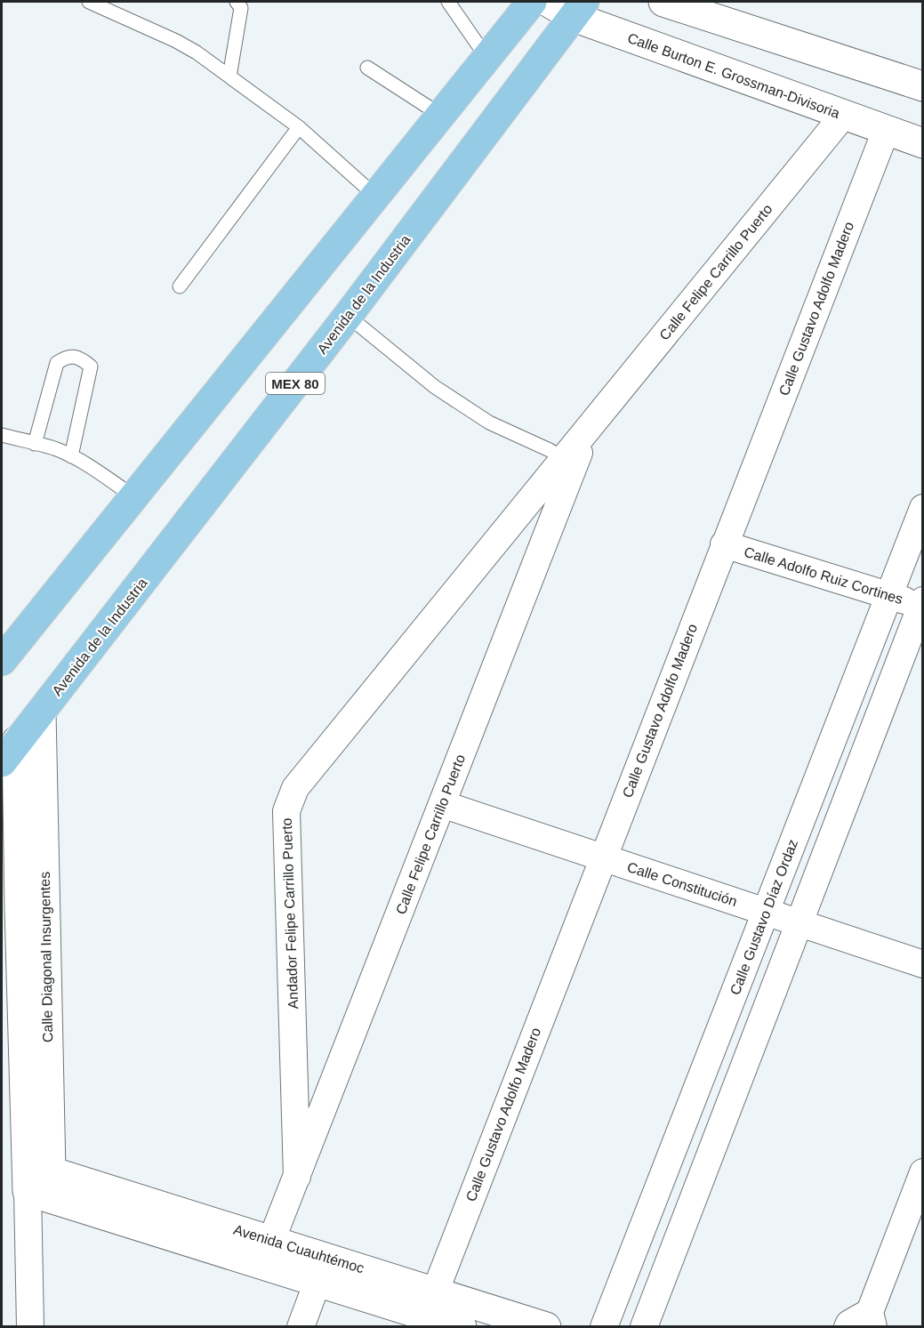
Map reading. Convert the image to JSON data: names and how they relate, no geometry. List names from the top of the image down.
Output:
{
  "streets": {
    "main road": ["Avenida de la Industria", "MEX 80"],
    "street": [
      "Calle Burton E. Grossman-Divisoria",
      "Calle Felipe Carrillo Puerto",
      "Calle Gustavo Adolfo Madero",
      "Calle Adolfo Ruiz Cortines",
      "Calle Constitución",
      "Andador Felipe Carrillo Puerto",
      "Calle Gustavo Díaz Ordaz",
      "Calle Diagonal Insurgentes",
      "Avenida Cuauhtémoc"
    ]
  },
  "crossings": [
    ["Calle Burton E. Grossman-Divisoria", "Calle Felipe Carrillo Puerto"],
    ["Calle Burton E. Grossman-Divisoria", "Avenida de la Industria"],
    ["Calle Burton E. Grossman-Divisoria", "Calle Gustavo Adolfo Madero"],
    ["Calle Felipe Carrillo Puerto", "Calle Constitución"],
    ["Calle Felipe Carrillo Puerto", "Andador Felipe Carrillo Puerto"],
    ["Calle Felipe Carrillo Puerto", "Avenida Cuauhtémoc"],
    ["Avenida de la Industria", "Calle Diagonal Insurgentes"],
    ["Calle Gustavo Adolfo Madero", "Calle Adolfo Ruiz Cortines"],
    ["Calle Gustavo Adolfo Madero", "Calle Constitución"],
    ["Calle Gustavo Adolfo Madero", "Avenida Cuauhtémoc"],
    ["Calle Adolfo Ruiz Cortines", "Calle Gustavo Díaz Ordaz"],
    ["Calle Constitución", "Calle Gustavo Díaz Ordaz"],
    ["Calle Diagonal Insurgentes", "Avenida Cuauhtémoc"]
  ]
}
